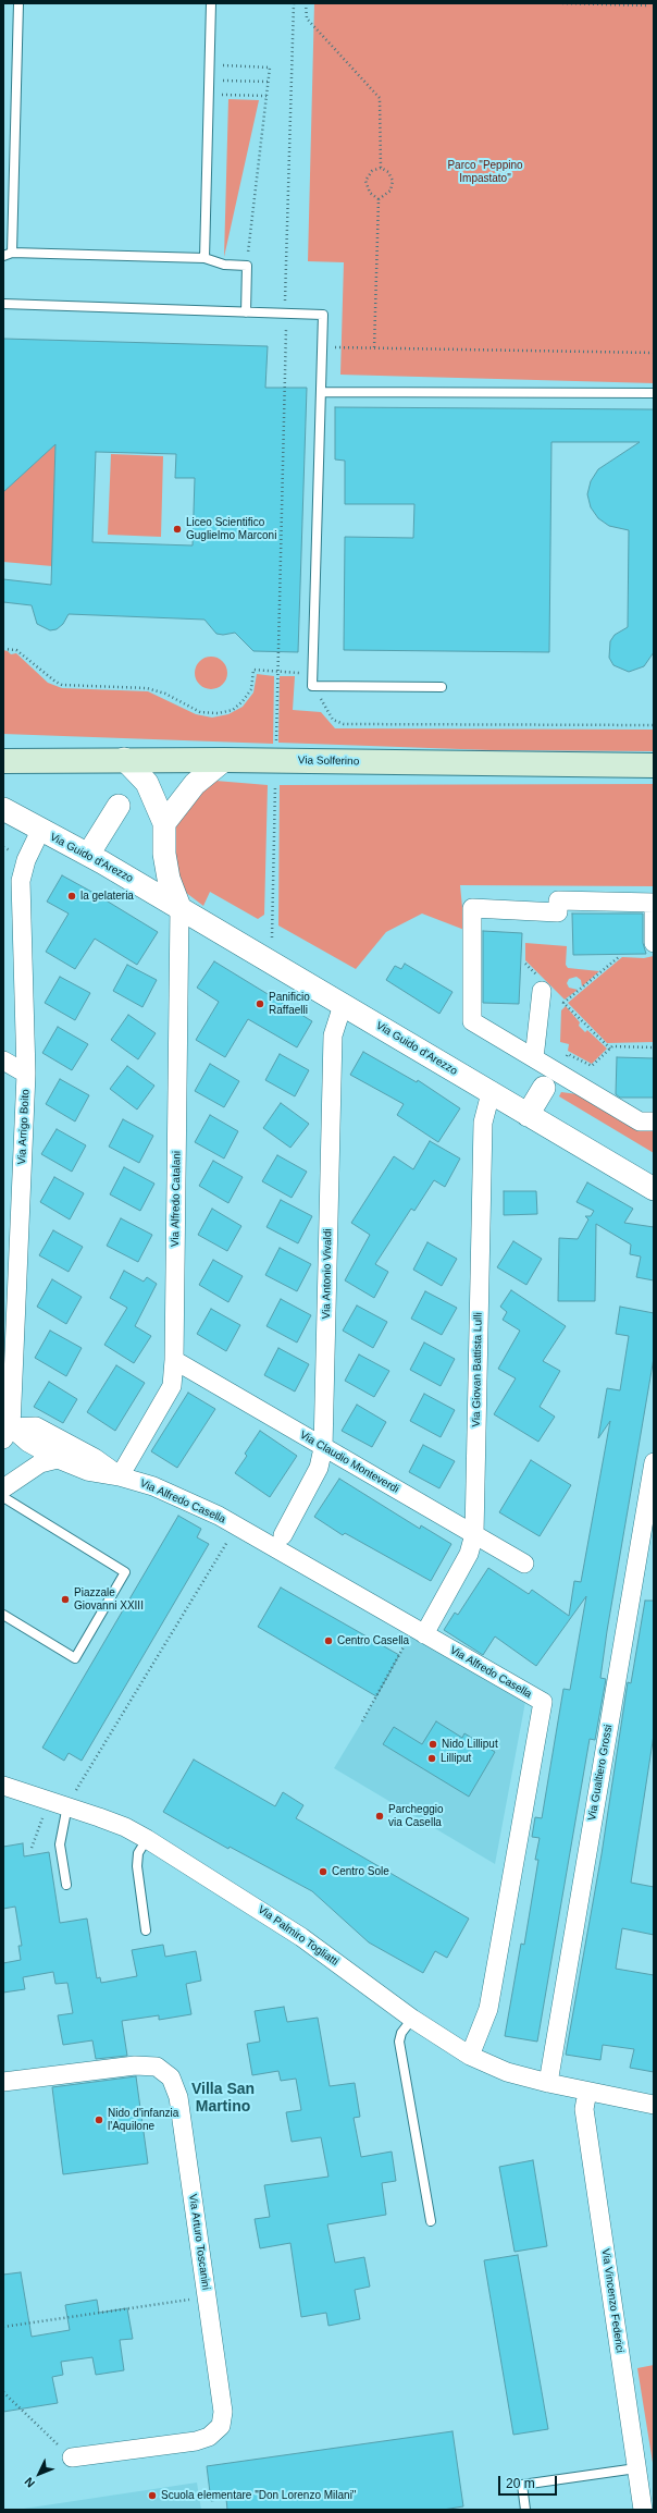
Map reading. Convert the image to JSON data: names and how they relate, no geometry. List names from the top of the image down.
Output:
{
  "streets": {
    "main road": ["Via Solferino"],
    "street": [
      "Via Guido d'Arezzo",
      "Via Arrigo Boito",
      "Via Alfredo Catalani",
      "Via Antonio Vivaldi",
      "Via Giovan Battista Lulli",
      "Via Claudio Monteverdi",
      "Via Alfredo Casella",
      "Via Gualtiero Grossi",
      "Via Palmiro Togliatti",
      "Via Arturo Toscanini",
      "Via Vincenzo Federici"
    ]
  },
  "crossings": [
    ["Via Guido d'Arezzo", "Via Arrigo Boito"],
    ["Via Guido d'Arezzo", "Via Alfredo Catalani"],
    ["Via Guido d'Arezzo", "Via Antonio Vivaldi"],
    ["Via Guido d'Arezzo", "Via Giovan Battista Lulli"],
    ["Via Arrigo Boito", "Via Alfredo Casella"],
    ["Via Alfredo Catalani", "Via Claudio Monteverdi"],
    ["Via Alfredo Catalani", "Via Alfredo Casella"],
    ["Via Antonio Vivaldi", "Via Claudio Monteverdi"],
    ["Via Giovan Battista Lulli", "Via Claudio Monteverdi"],
    ["Via Giovan Battista Lulli", "Via Alfredo Casella"],
    ["Via Alfredo Casella", "Via Palmiro Togliatti"],
    ["Via Gualtiero Grossi", "Via Palmiro Togliatti"],
    ["Via Palmiro Togliatti", "Via Vincenzo Federici"]
  ],
  "districts": ["Villa San Martino"],
  "parks": ["Parco \"Peppino Impastato\""],
  "places": [
    "Liceo Scientifico Guglielmo Marconi",
    "la gelateria",
    "Panificio Raffaelli",
    "Piazzale Giovanni XXIII",
    "Centro Casella",
    "Nido Lilliput",
    "Lilliput",
    "Parcheggio via Casella",
    "Centro Sole",
    "Nido d'infanzia l'Aquilone",
    "Scuola elementare \"Don Lorenzo Milani\""
  ],
  "scale_bar": "20 m",
  "north": "bottom left"
}
